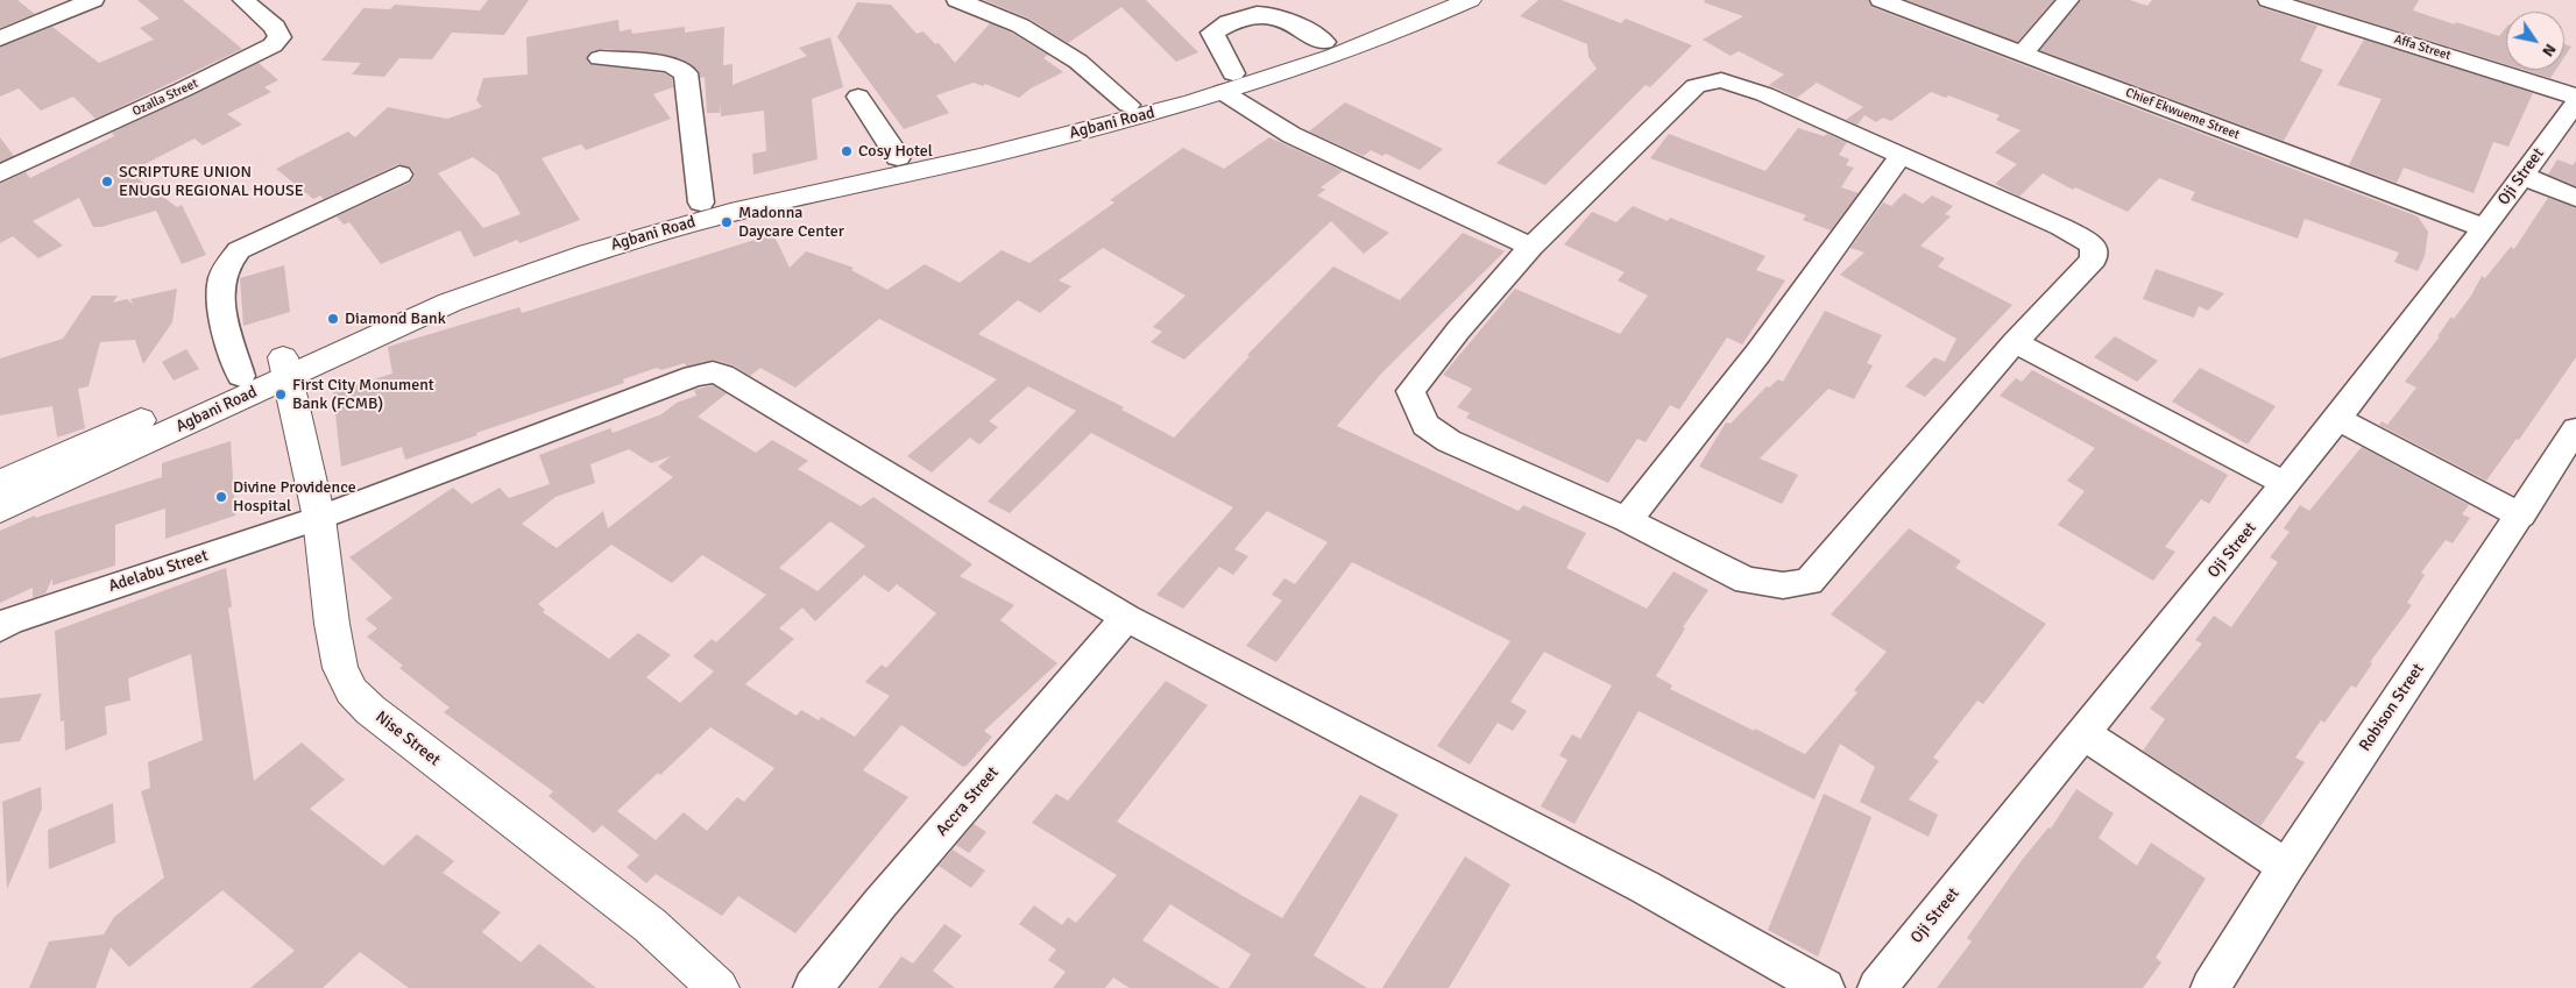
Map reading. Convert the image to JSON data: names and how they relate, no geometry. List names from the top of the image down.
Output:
{
  "streets": {
    "main road": ["Agbani Road", "Nise Street"],
    "street": [
      "Affa Street",
      "Ozalla Street",
      "Chief Ekwueme Street",
      "Oji Street",
      "Adelabu Street",
      "Robison Street",
      "Accra Street"
    ]
  },
  "crossings": [
    ["Chief Ekwueme Street", "Oji Street"],
    ["Agbani Road", "Nise Street"],
    ["Adelabu Street", "Nise Street"],
    ["Adelabu Street", "Accra Street"]
  ],
  "places": [
    "Cosy Hotel",
    "SCRIPTURE UNION ENUGU REGIONAL HOUSE",
    "Madonna Daycare Center",
    "Diamond Bank",
    "First City Monument Bank (FCMB)",
    "Divine Providence Hospital"
  ],
  "north": "bottom right"
}
